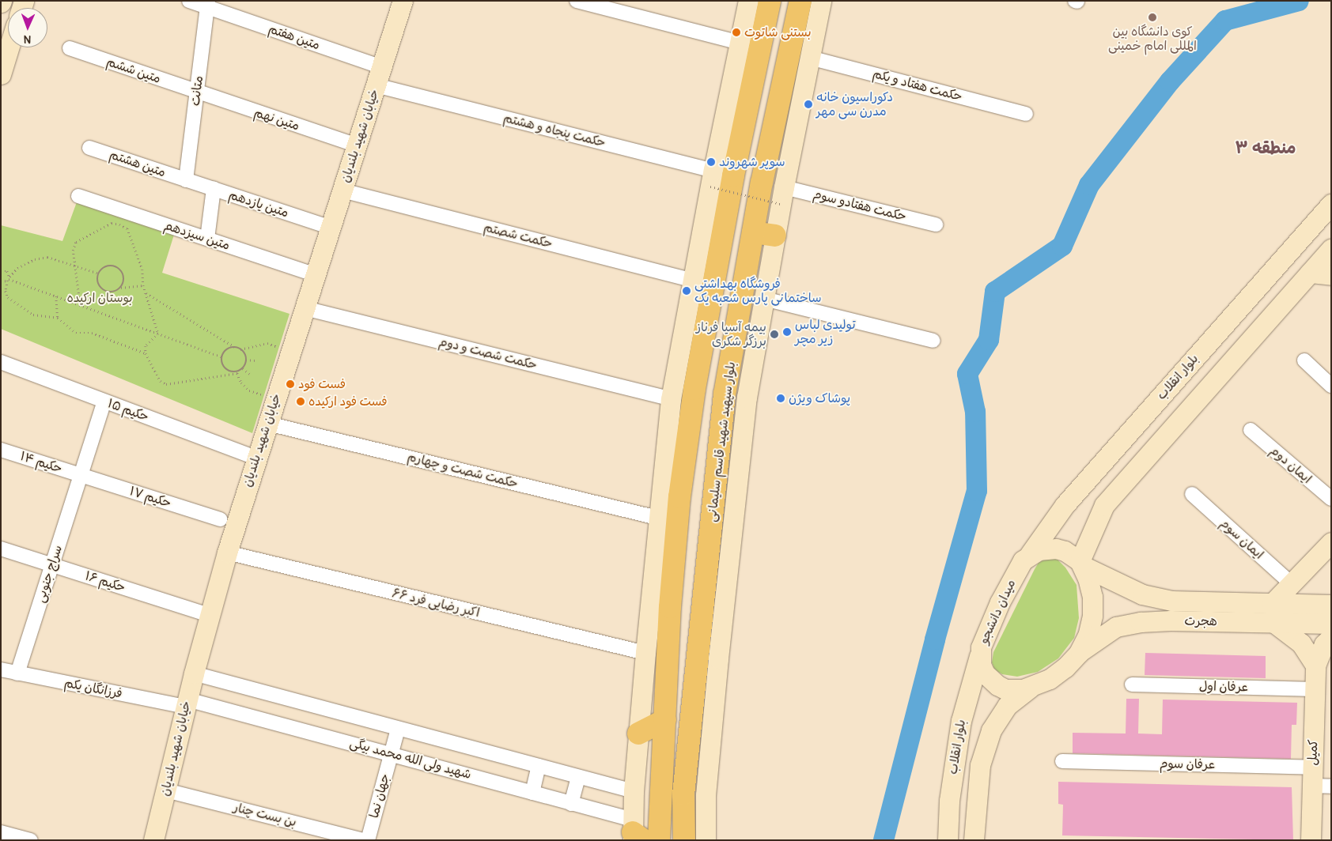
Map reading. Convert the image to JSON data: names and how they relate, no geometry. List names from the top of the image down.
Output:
{
  "streets": {
    "main road": ["بلوار سپهبد شهید قاسم سلیمانی"],
    "street": [
      "متین هفتم",
      "متین ششم",
      "حکمت هفتاد و یکم",
      "متانت",
      "متین نهم",
      "حکمت پنجاه و هشتم",
      "خیابان شهید بلندیان",
      "متین هشتم",
      "متین یازدهم",
      "حکمت هفتادو سوم",
      "متین سیزدهم",
      "حکمت شصتم",
      "حکمت شصت و دوم",
      "بلوار انقلاب",
      "حکیم ۱۵",
      "حکیم ۱۴",
      "ایمان دوم",
      "حکمت شصت و چهارم",
      "حکیم ۱۷",
      "ایمان سوم",
      "سراج جنوبی",
      "حکیم ۱۶",
      "۶۶ اکبر رضایی فرد",
      "میدان دانشجو",
      "هجرت",
      "عرفان اول",
      "فرزانگان یکم",
      "کمیل",
      "شهید ولی الله محمد بیگی",
      "عرفان سوم",
      "جهان نما",
      "بن بست چنار"
    ]
  },
  "crossings": [
    ["متین هفتم", "متانت"],
    ["متین هفتم", "خیابان شهید بلندیان"],
    ["متین ششم", "متانت"],
    ["متین ششم", "متین نهم"],
    ["متانت", "متین نهم"],
    ["متانت", "متین هشتم"],
    ["متانت", "متین یازدهم"],
    ["متین نهم", "خیابان شهید بلندیان"],
    ["حکمت پنجاه و هشتم", "خیابان شهید بلندیان"],
    ["خیابان شهید بلندیان", "متین یازدهم"],
    ["خیابان شهید بلندیان", "متین سیزدهم"],
    ["خیابان شهید بلندیان", "حکمت شصتم"],
    ["خیابان شهید بلندیان", "حکمت شصت و دوم"],
    ["خیابان شهید بلندیان", "حکیم ۱۵"],
    ["خیابان شهید بلندیان", "حکمت شصت و چهارم"],
    ["خیابان شهید بلندیان", "حکیم ۱۶"],
    ["خیابان شهید بلندیان", "۶۶ اکبر رضایی فرد"],
    ["خیابان شهید بلندیان", "فرزانگان یکم"],
    ["خیابان شهید بلندیان", "شهید ولی الله محمد بیگی"],
    ["خیابان شهید بلندیان", "بن بست چنار"],
    ["متین هشتم", "متین یازدهم"],
    ["بلوار انقلاب", "میدان دانشجو"],
    ["بلوار انقلاب", "هجرت"],
    ["حکیم ۱۵", "سراج جنوبی"],
    ["حکیم ۱۴", "حکیم ۱۷"],
    ["حکیم ۱۴", "سراج جنوبی"],
    ["حکیم ۱۷", "سراج جنوبی"],
    ["سراج جنوبی", "حکیم ۱۶"],
    ["سراج جنوبی", "فرزانگان یکم"],
    ["میدان دانشجو", "هجرت"],
    ["عرفان اول", "کمیل"],
    ["فرزانگان یکم", "شهید ولی الله محمد بیگی"],
    ["کمیل", "عرفان سوم"],
    ["شهید ولی الله محمد بیگی", "جهان نما"]
  ],
  "districts": ["منطقه ۳"],
  "parks": ["بوستان ارکیده"],
  "places": [
    "کوی دانشگاه بین المللی امام خمینی",
    "بستنی شاتوت",
    "دکوراسیون خانه مدرن سی مهر",
    "سوپر شهروند",
    "فروشگاه بهداشتی ساختمانی پارس شعبه یک",
    "تولیدی لباس زیر مچر",
    "بیمه آسیا فرناز برزگر شکری",
    "فست فود",
    "پوشاک ویژن",
    "فست فود ارکیده"
  ],
  "north": "bottom"
}
